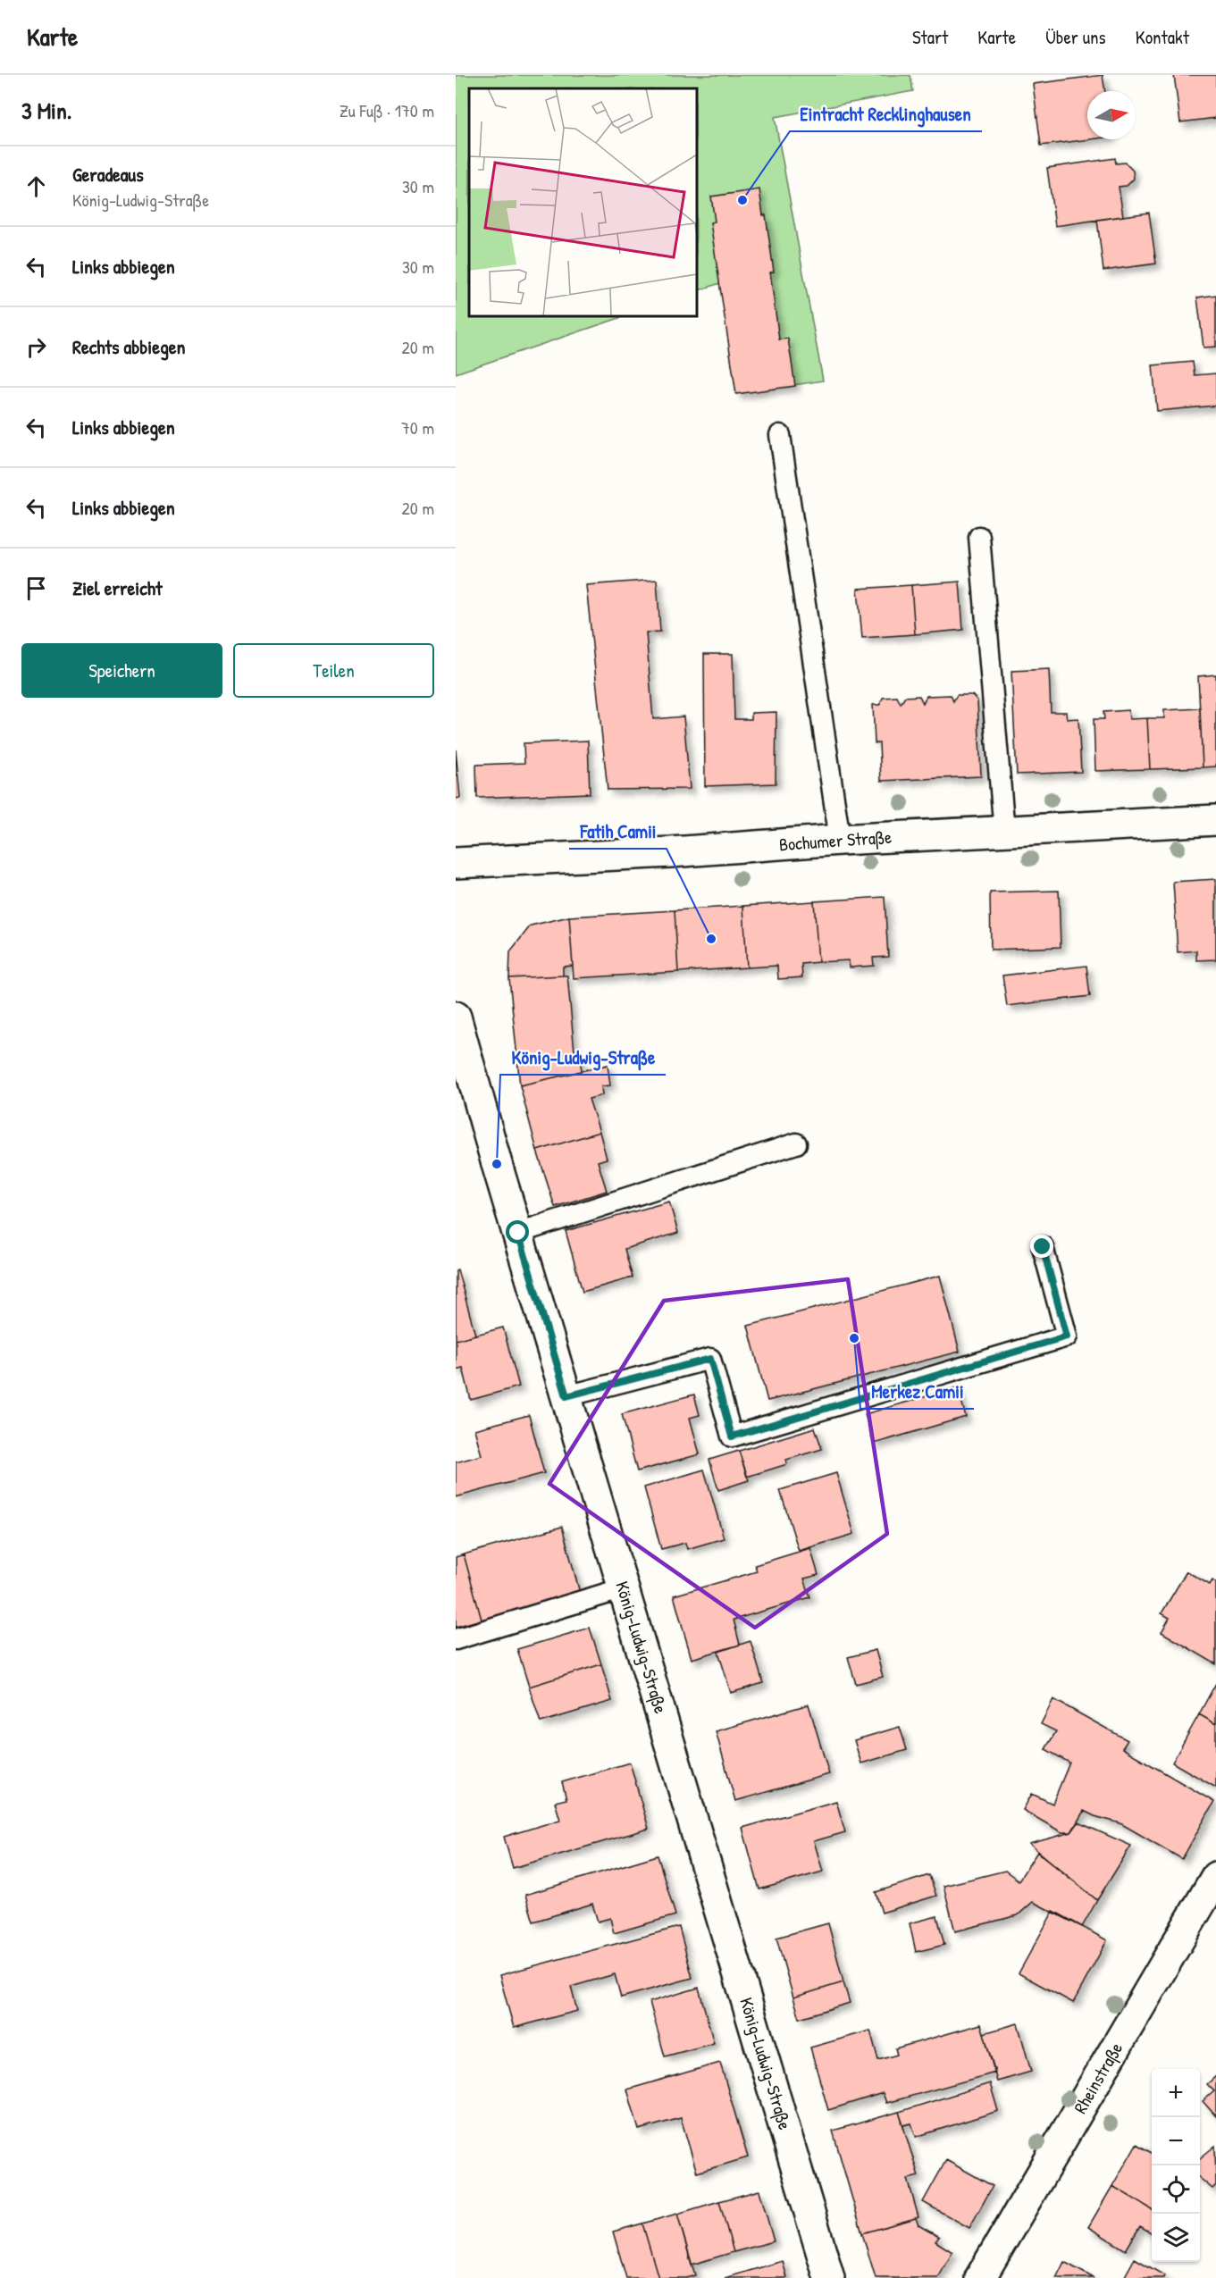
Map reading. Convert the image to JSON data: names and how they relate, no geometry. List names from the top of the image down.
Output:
{
  "streets": {
    "street": ["Bochumer Straße", "König-Ludwig-Straße", "Rheinstraße"]
  },
  "places": [
    "Eintracht Recklinghausen",
    "Fatih Camii",
    "König-Ludwig-Straße",
    "Merkez Camii"
  ],
  "north": "right",
  "page": {
    "header": "Karte",
    "nav": [
      "Start",
      "Karte",
      "Über uns",
      "Kontakt"
    ],
    "heading": ["3 Min.", "Zu Fuß · 170 m"],
    "list": [
      ["Geradeaus", "König-Ludwig-Straße", "30 m"],
      ["Links abbiegen", "30 m"],
      ["Rechts abbiegen", "20 m"],
      ["Links abbiegen", "70 m"],
      ["Links abbiegen", "20 m"],
      "Ziel erreicht"
    ],
    "buttons": ["Speichern", "Teilen"],
    "map_buttons": ["+", "−"]
  }
}
